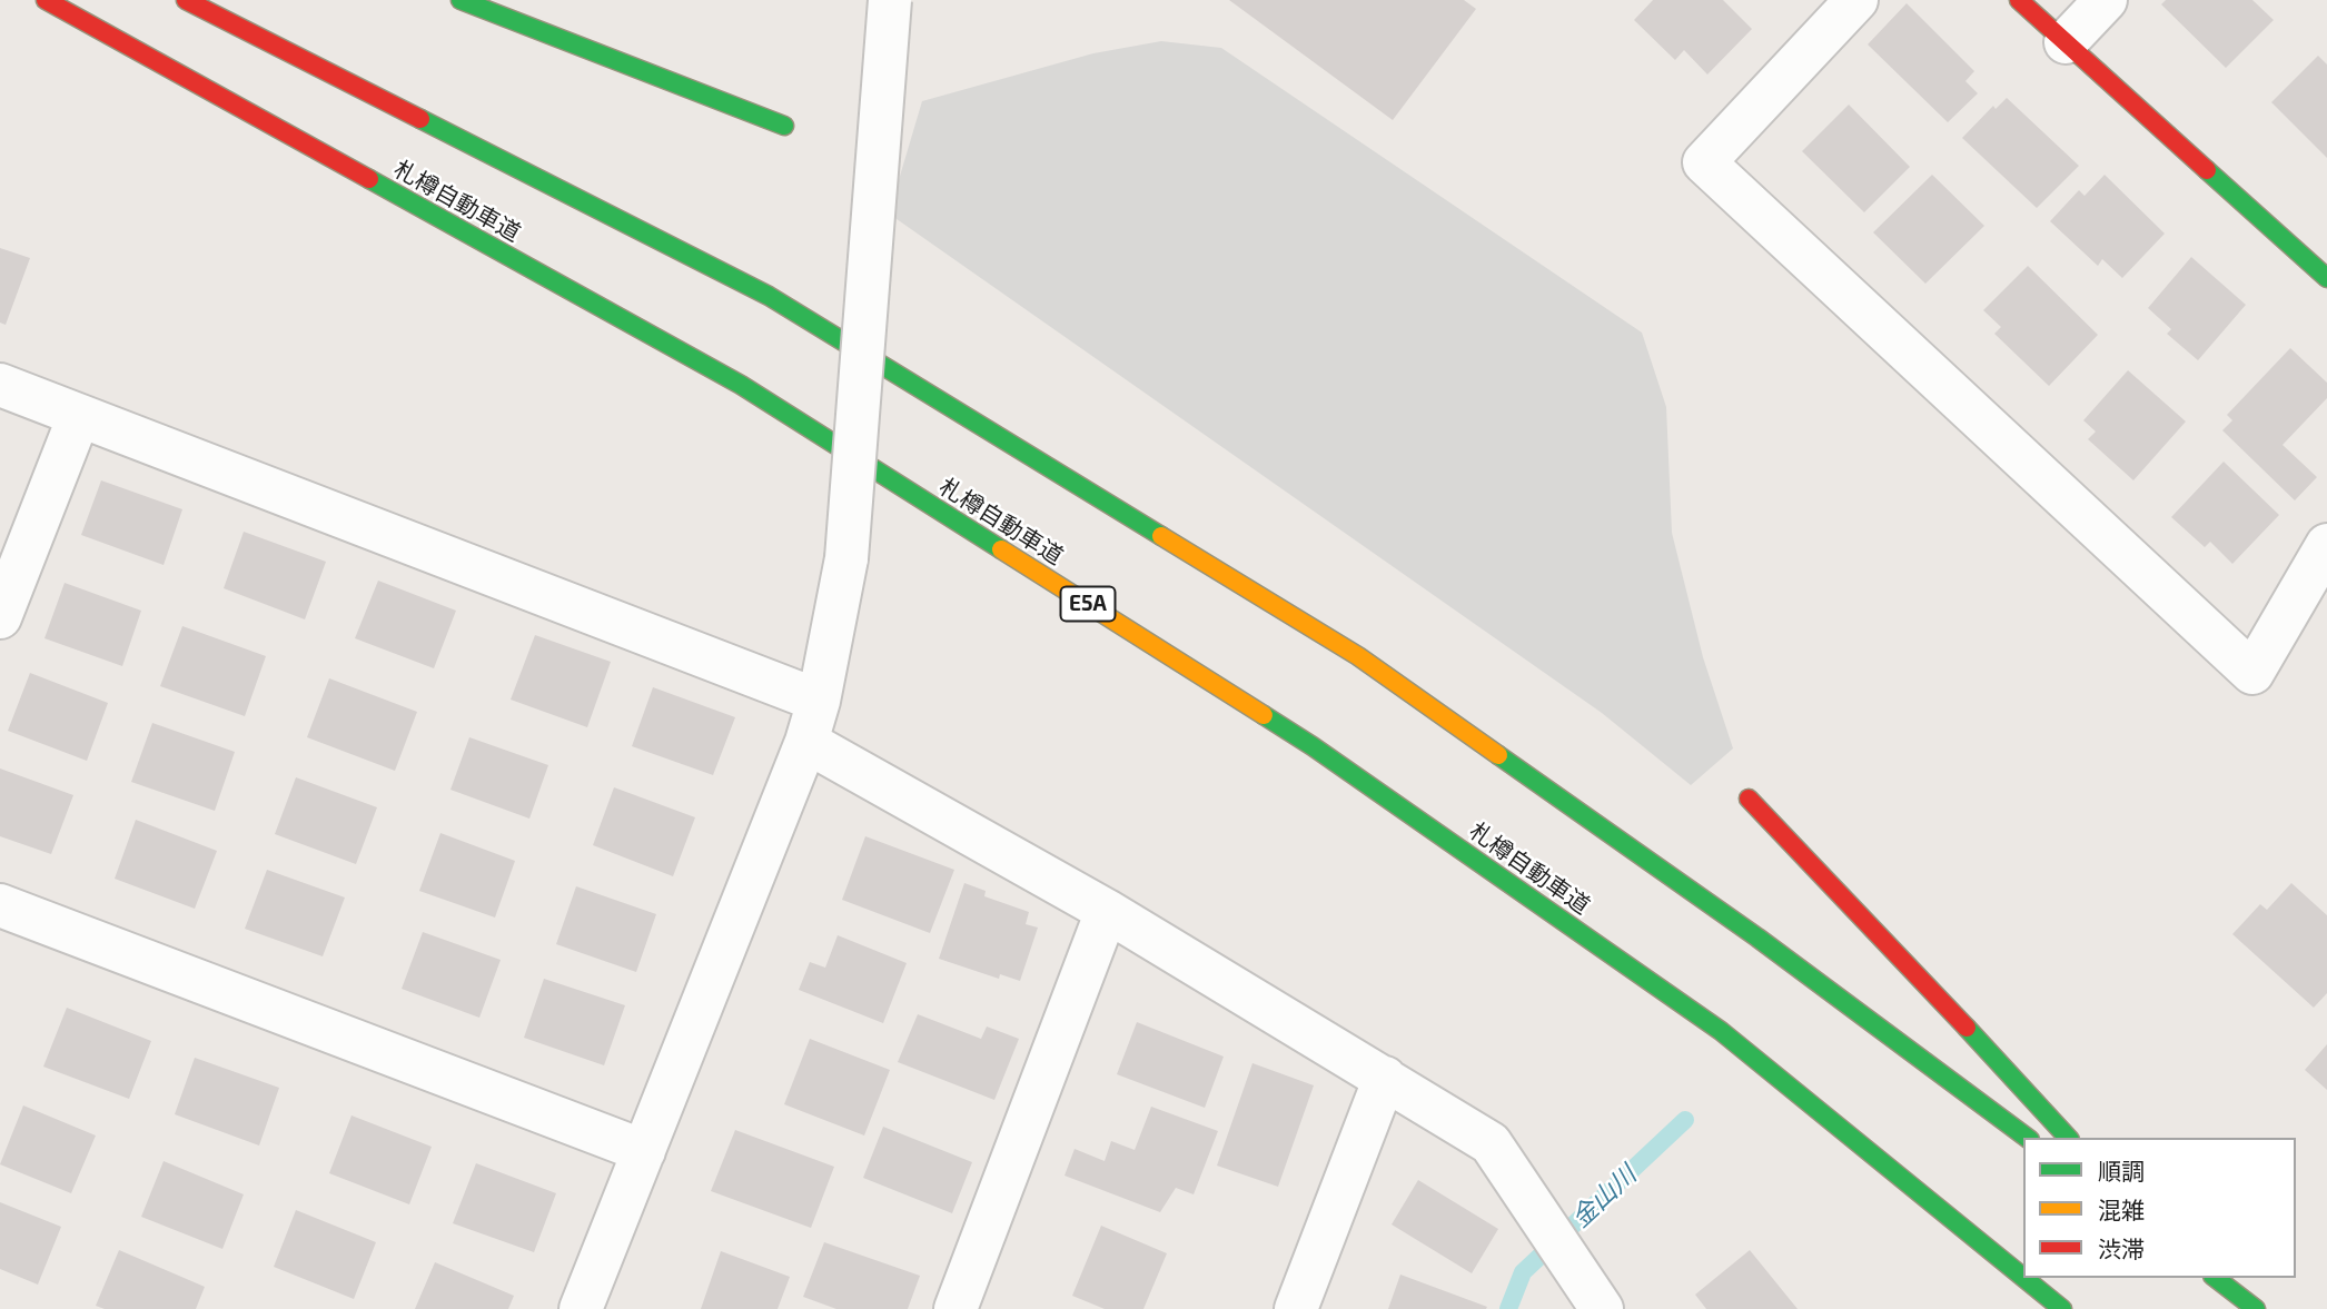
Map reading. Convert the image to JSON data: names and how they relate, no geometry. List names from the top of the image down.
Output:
{
  "streets": {
    "main road": ["札樽自動車道", "E5A"]
  },
  "water": ["金山川"],
  "legend": ["順調", "混雑", "渋滞"]
}
